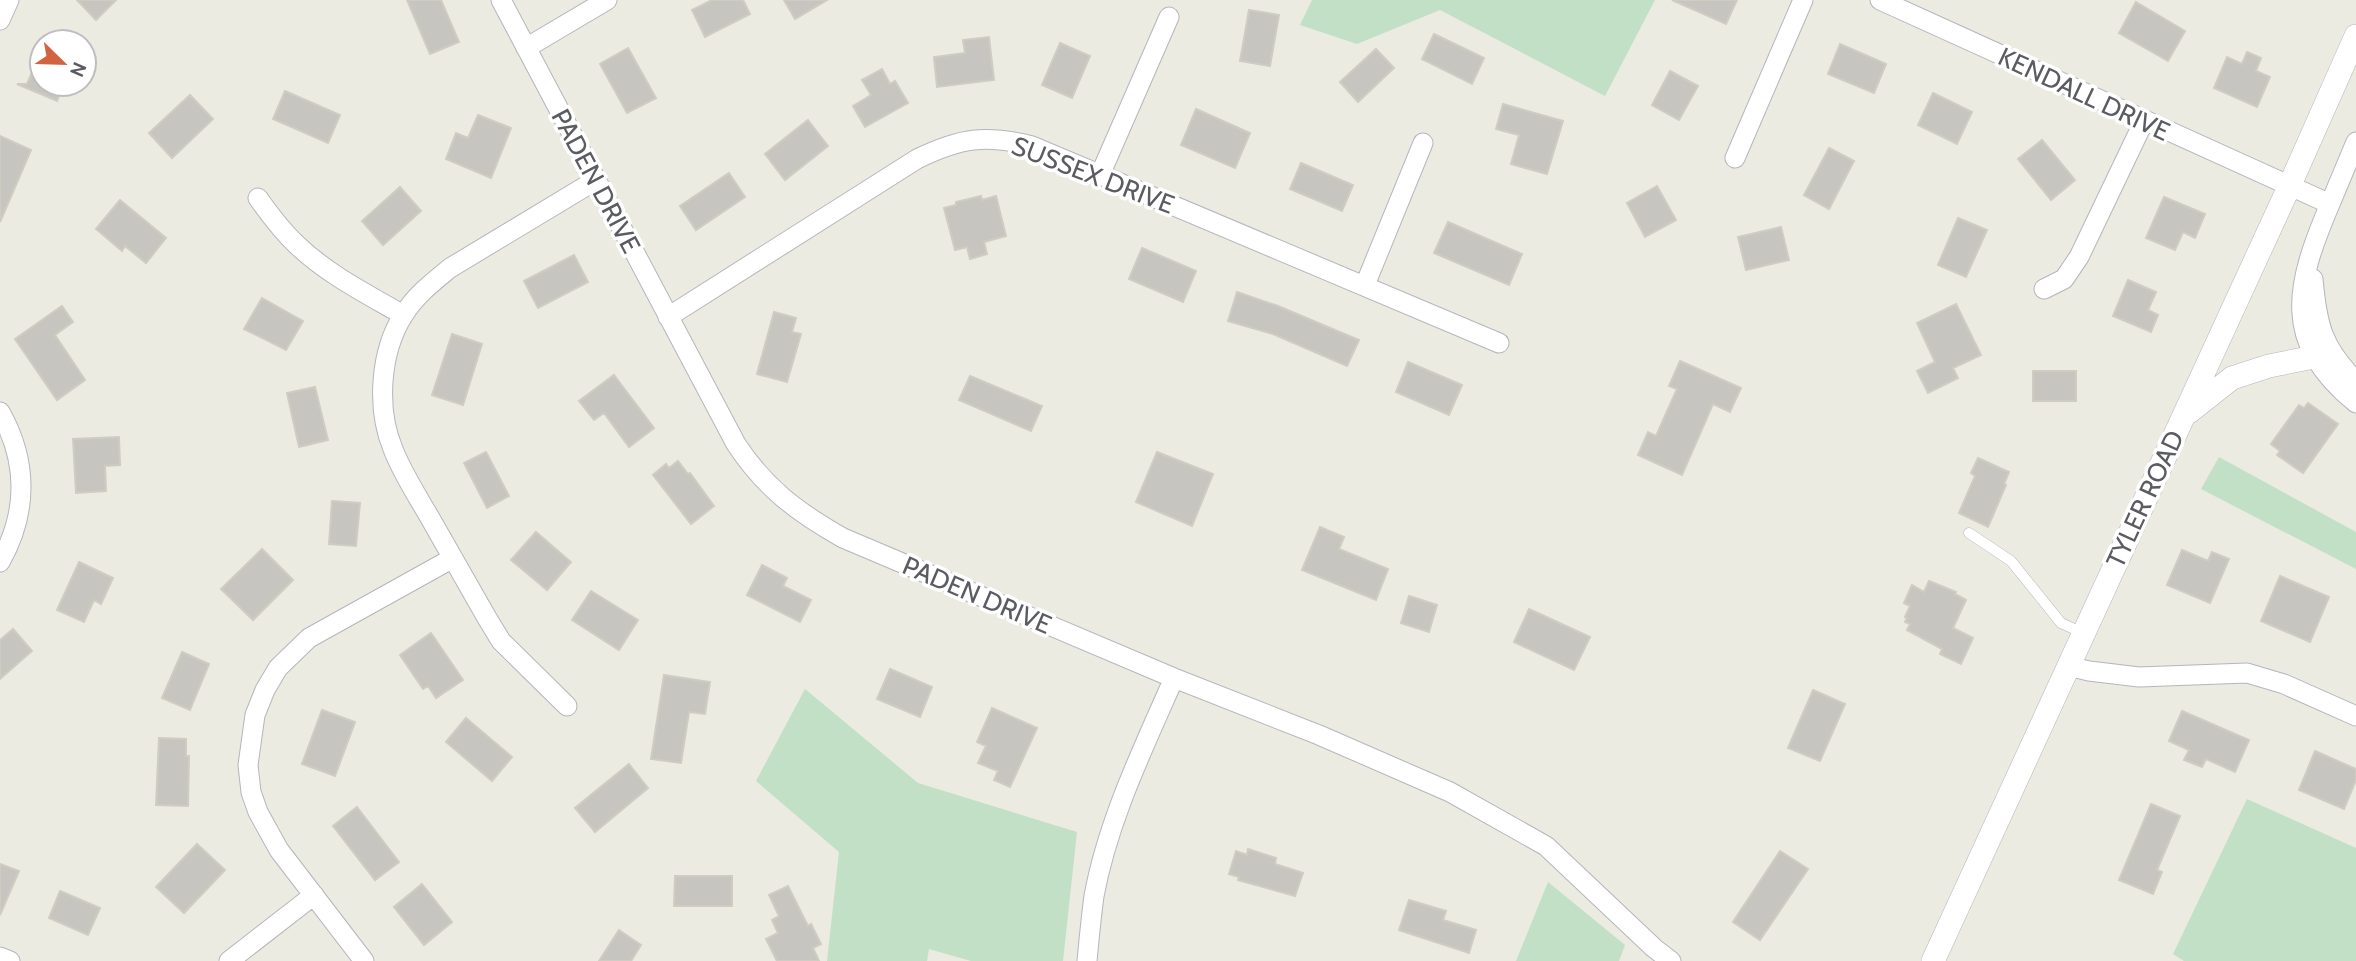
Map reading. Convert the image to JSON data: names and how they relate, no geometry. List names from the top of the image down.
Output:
{
  "streets": {
    "street": [
      "KENDALL DRIVE",
      "SUSSEX DRIVE",
      "PADEN DRIVE",
      "TYLER ROAD"
    ]
  },
  "crossings": [
    ["KENDALL DRIVE", "TYLER ROAD"],
    ["SUSSEX DRIVE", "PADEN DRIVE"]
  ],
  "north": "bottom right"
}
